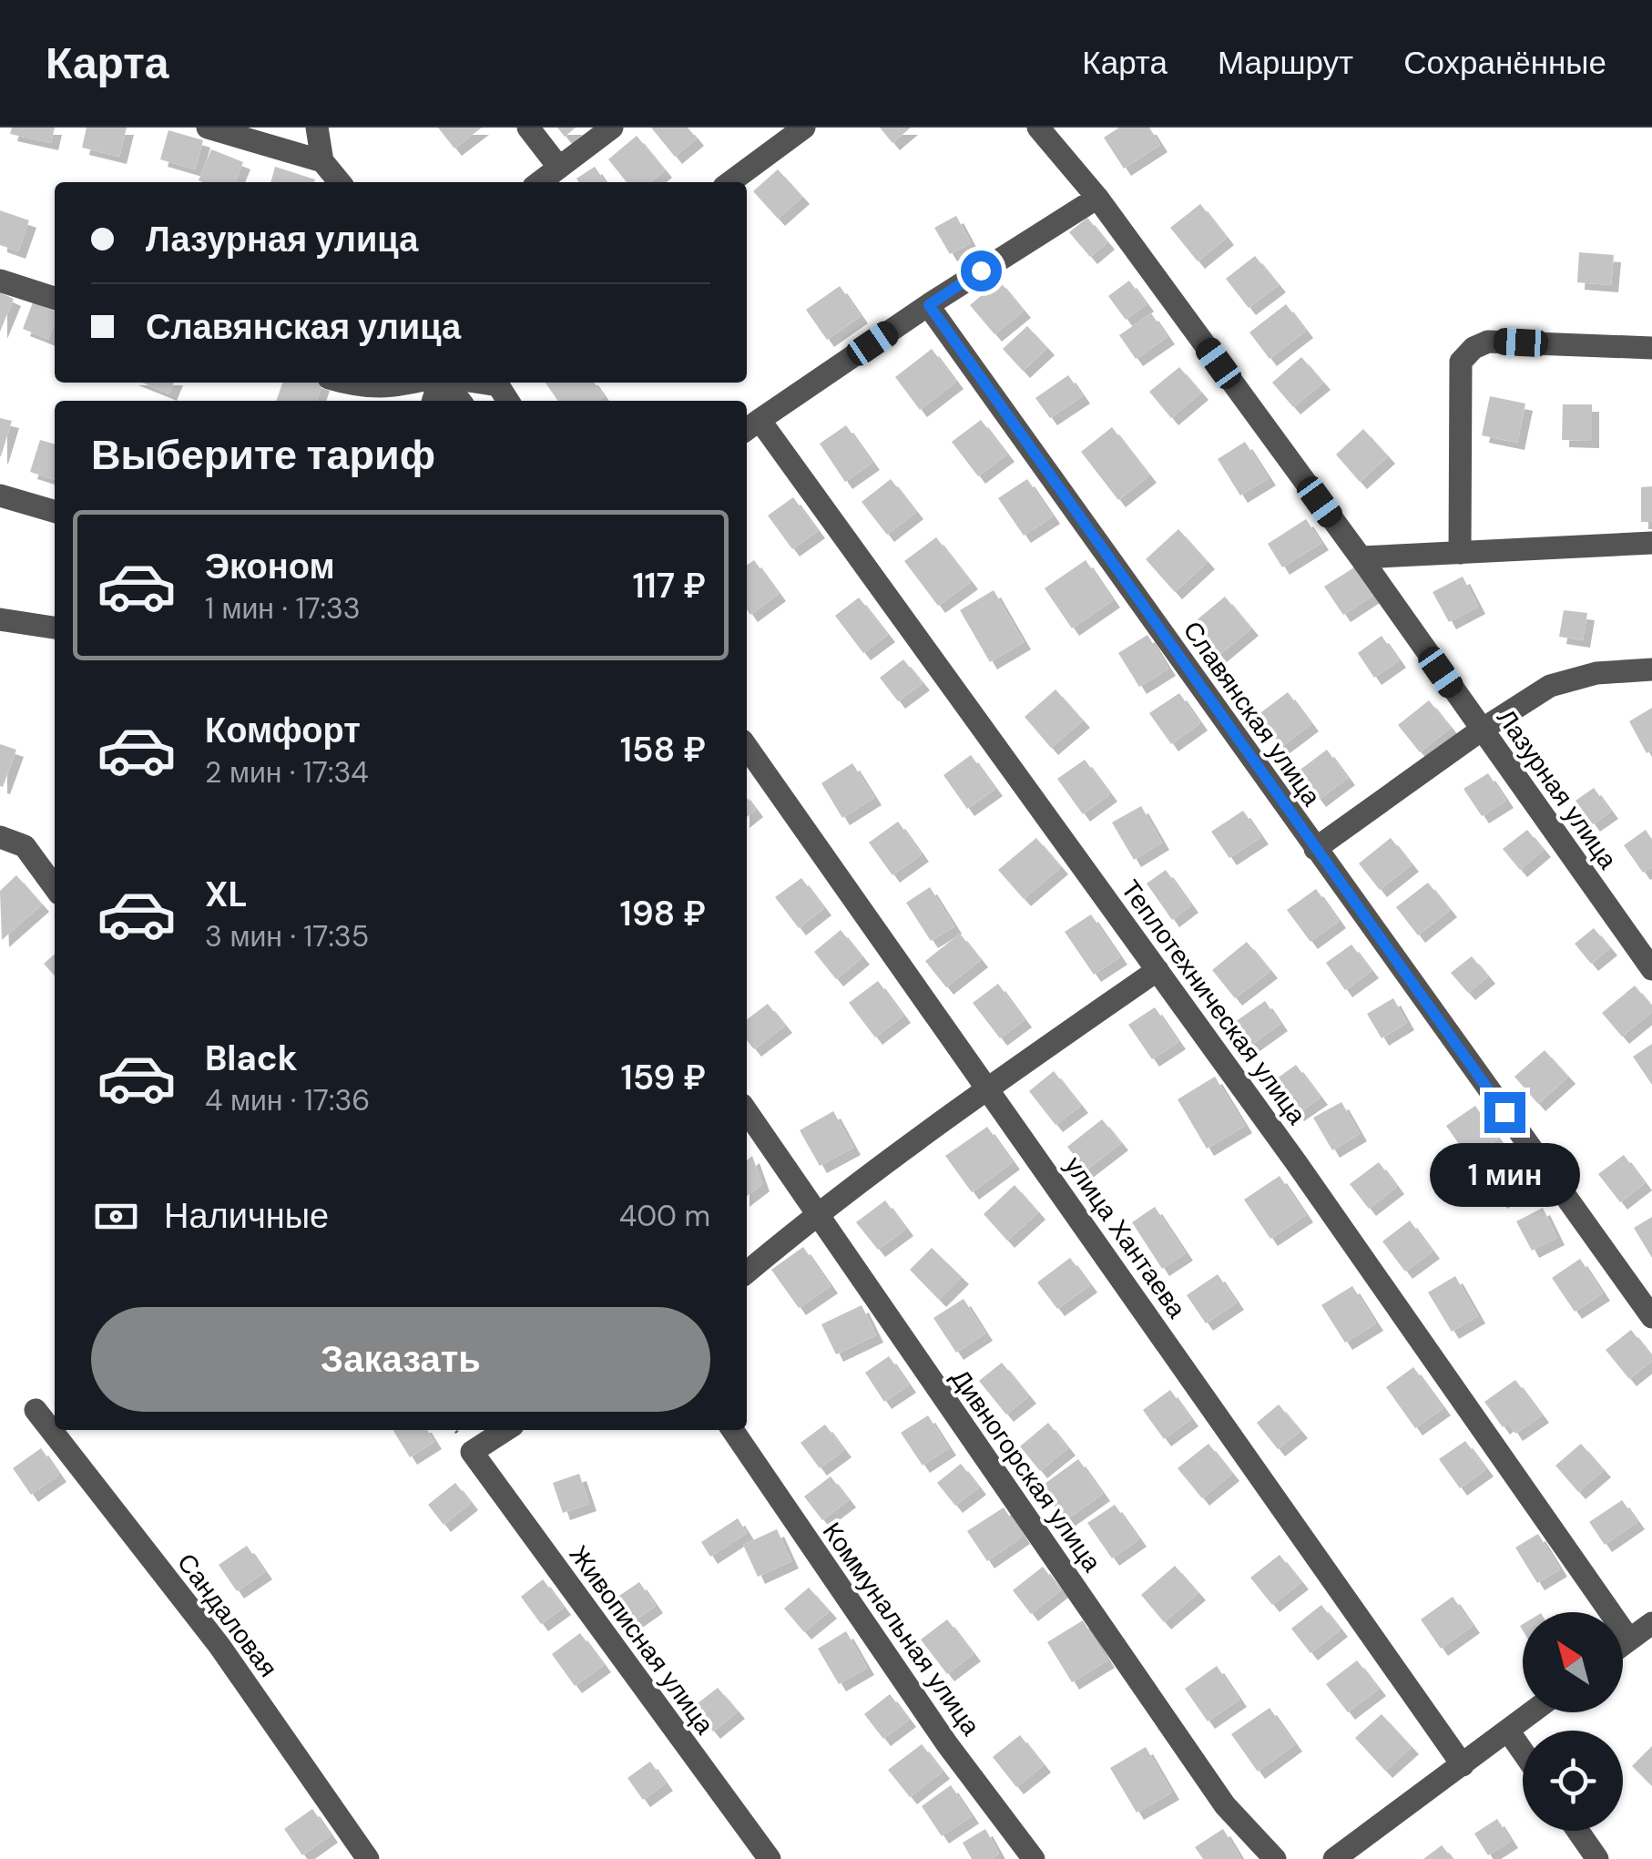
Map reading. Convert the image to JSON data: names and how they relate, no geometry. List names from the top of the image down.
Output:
{
  "streets": {
    "street": [
      "Славянская улица",
      "Лазурная улица",
      "Теплотехническая улица",
      "улица Хантаева",
      "Дивногорская улица",
      "Сандаловая",
      "Коммунальная улица",
      "Живописная улица"
    ]
  },
  "north": "top left",
  "page": {
    "header": "Карта",
    "nav": ["Карта", "Маршрут", "Сохранённые"],
    "banner": ["Лазурная улица", "Славянская улица"],
    "heading": "Выберите тариф",
    "list": [
      {
        "name": "Эконом",
        "note": "1 мин · 17:33",
        "value": "117 ₽"
      },
      {
        "name": "Комфорт",
        "note": "2 мин · 17:34",
        "value": "158 ₽"
      },
      {
        "name": "XL",
        "note": "3 мин · 17:35",
        "value": "198 ₽"
      },
      {
        "name": "Black",
        "note": "4 мин · 17:36",
        "value": "159 ₽"
      }
    ],
    "bubble": "1 мин",
    "pay": ["Наличные", "400 m"],
    "buttons": "Заказать"
  }
}
